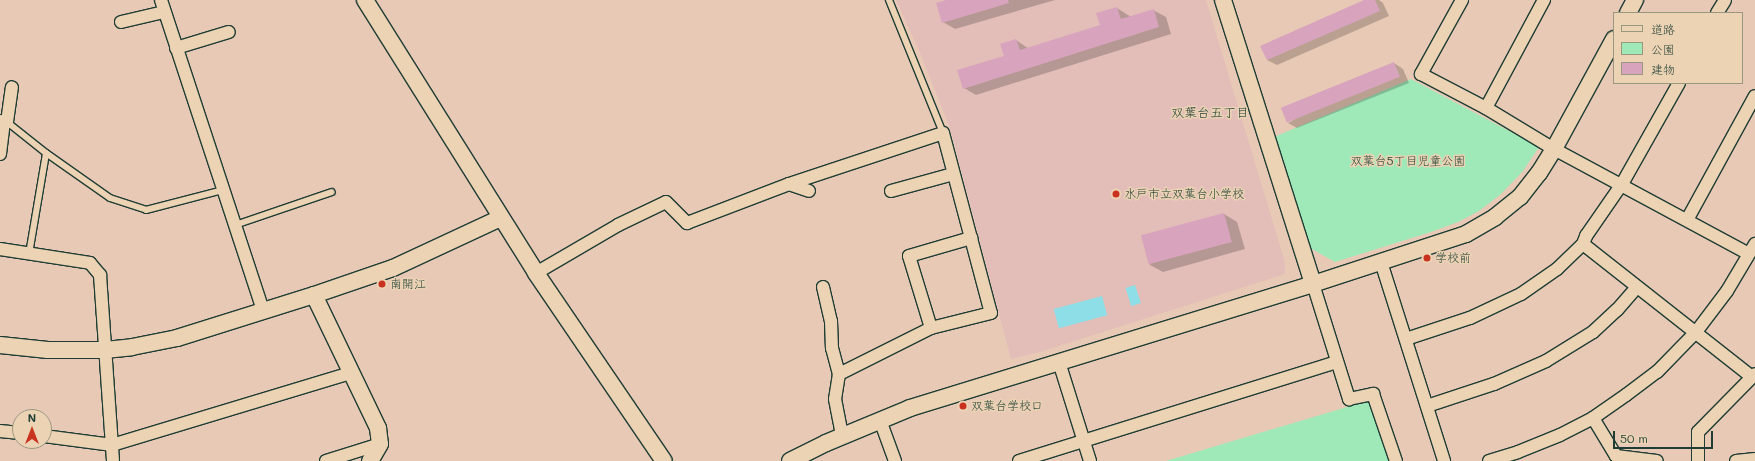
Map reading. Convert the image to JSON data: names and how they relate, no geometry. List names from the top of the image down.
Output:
{
  "districts": ["双葉台五丁目"],
  "parks": ["双葉台5丁目児童公園"],
  "places": [
    "水戸市立双葉台小学校",
    "学校前",
    "南開江",
    "双葉台学校口"
  ],
  "legend": ["道路", "公園", "建物"],
  "scale_bar": "50 m",
  "north": "top"
}
